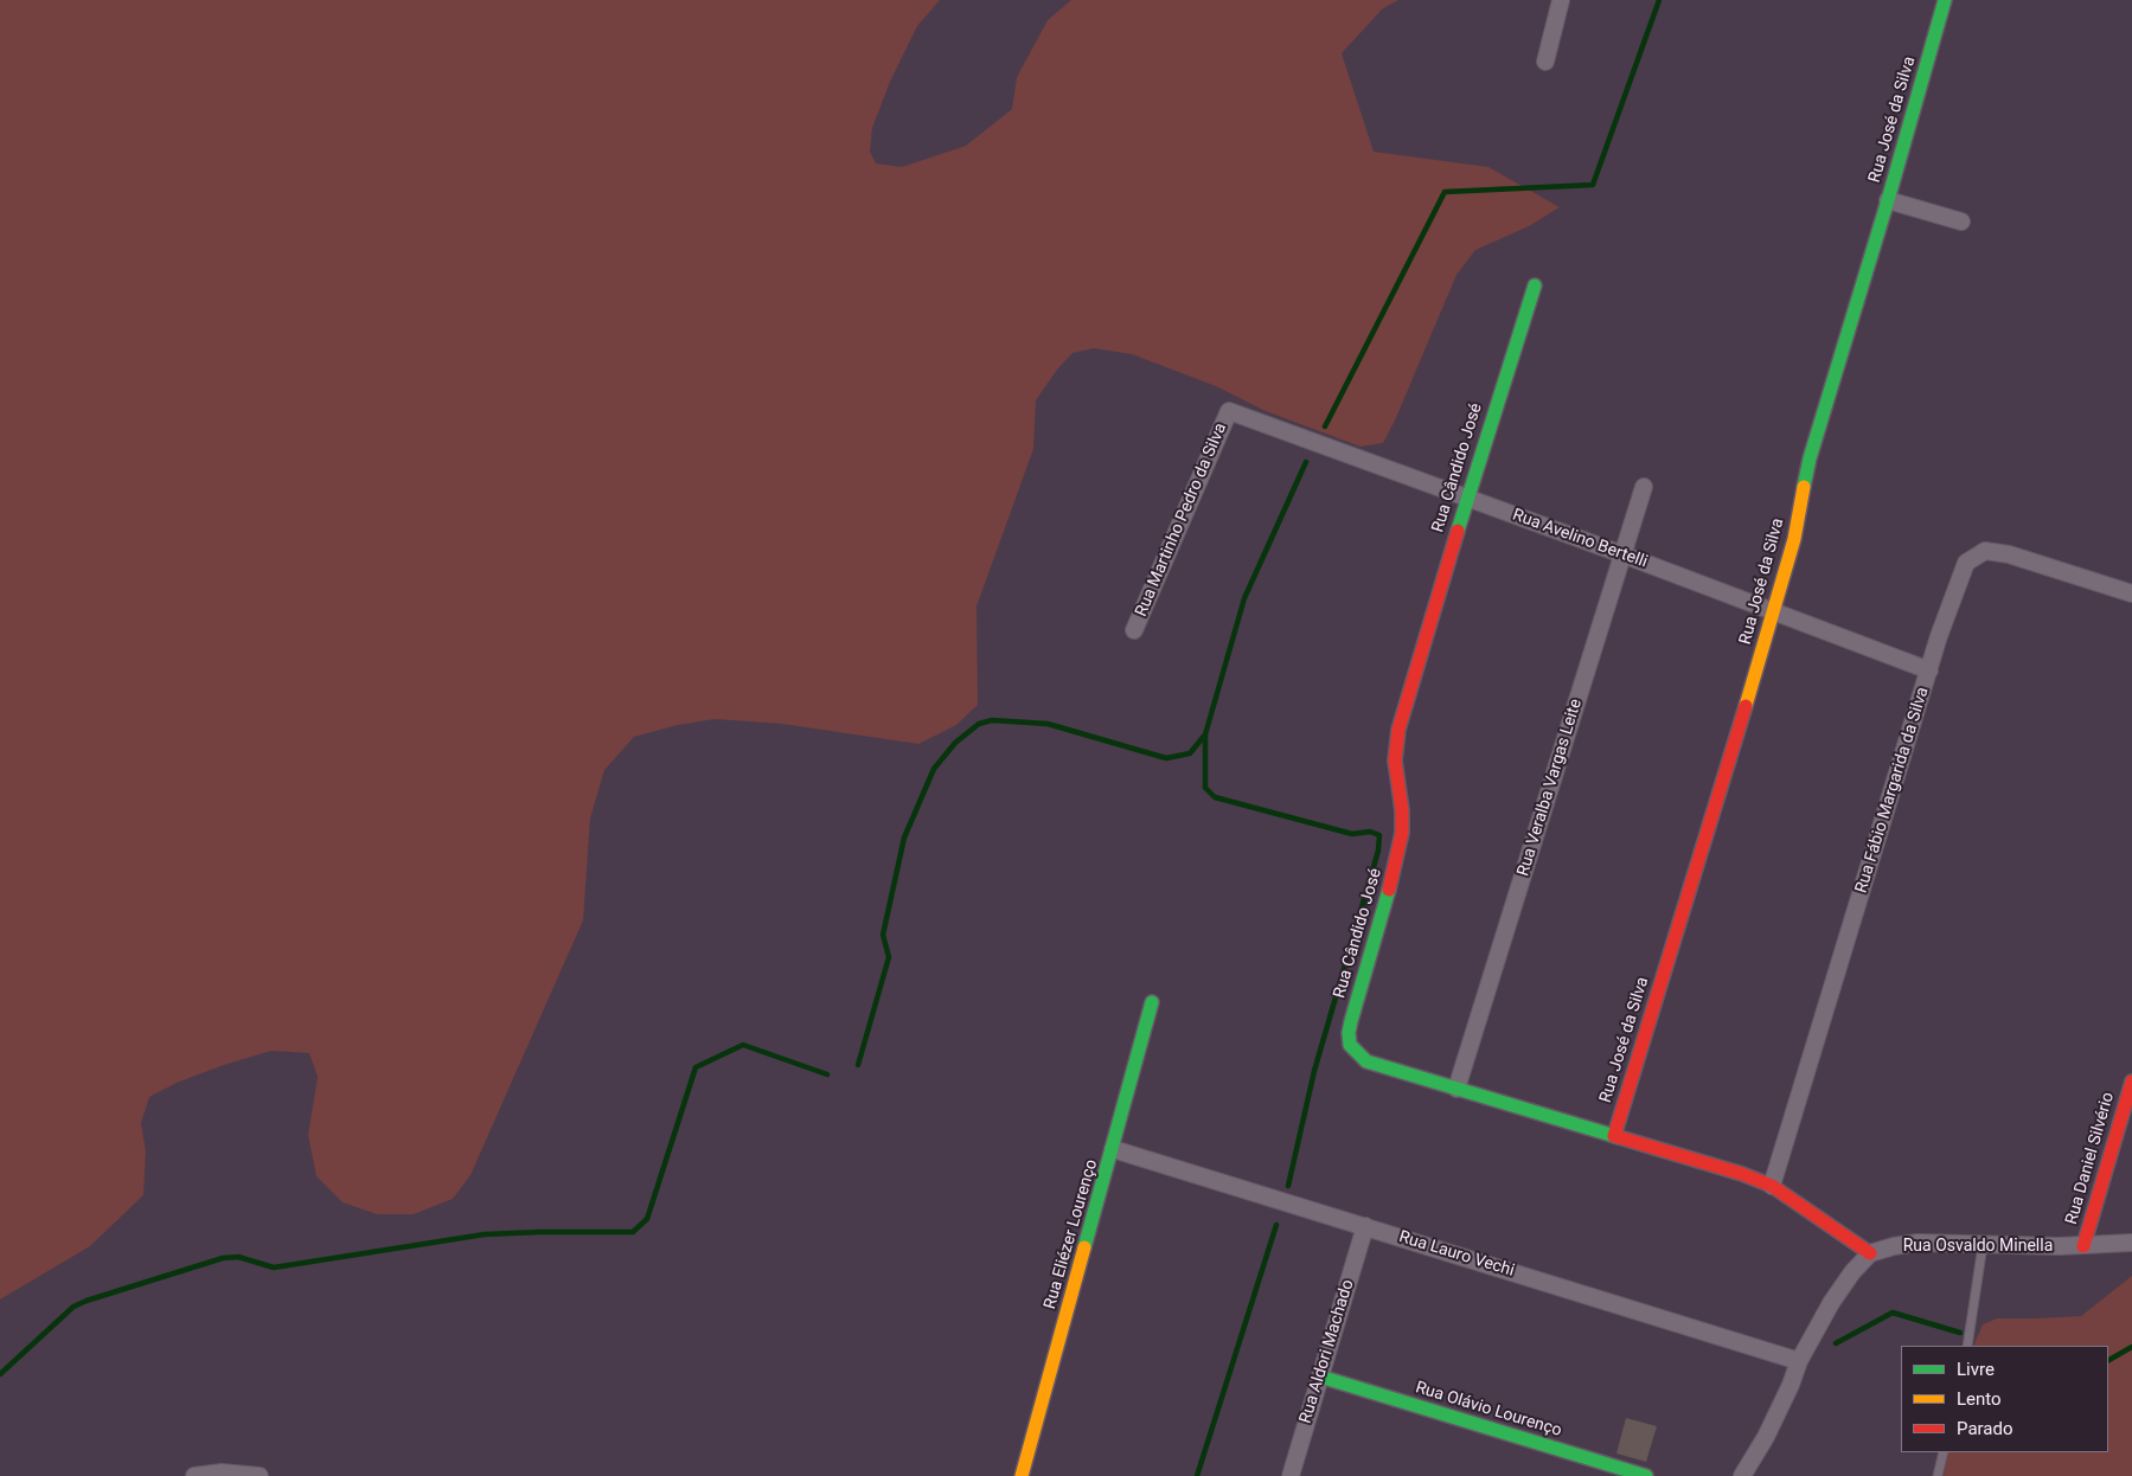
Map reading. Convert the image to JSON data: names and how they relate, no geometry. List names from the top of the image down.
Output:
{
  "streets": {
    "street": [
      "Rua José da Silva",
      "Rua Cândido José",
      "Rua Martinho Pedro da Silva",
      "Rua Avelino Bertelli",
      "Rua Veralba Vargas Leite",
      "Rua Fábio Margarida da Silva",
      "Rua Daniel Silvério",
      "Rua Eliézer Lourenço",
      "Rua Osvaldo Minella",
      "Rua Lauro Vechi",
      "Rua Aldori Machado",
      "Rua Olávio Lourenço"
    ]
  },
  "crossings": [
    ["Rua José da Silva", "Rua Cândido José"],
    ["Rua José da Silva", "Rua Avelino Bertelli"],
    ["Rua Cândido José", "Rua Avelino Bertelli"],
    ["Rua Cândido José", "Rua Veralba Vargas Leite"],
    ["Rua Cândido José", "Rua Fábio Margarida da Silva"],
    ["Rua Cândido José", "Rua Osvaldo Minella"],
    ["Rua Martinho Pedro da Silva", "Rua Avelino Bertelli"],
    ["Rua Avelino Bertelli", "Rua Veralba Vargas Leite"],
    ["Rua Avelino Bertelli", "Rua Fábio Margarida da Silva"],
    ["Rua Daniel Silvério", "Rua Osvaldo Minella"],
    ["Rua Eliézer Lourenço", "Rua Lauro Vechi"],
    ["Rua Lauro Vechi", "Rua Aldori Machado"],
    ["Rua Aldori Machado", "Rua Olávio Lourenço"]
  ],
  "legend": ["Livre", "Lento", "Parado"]
}
